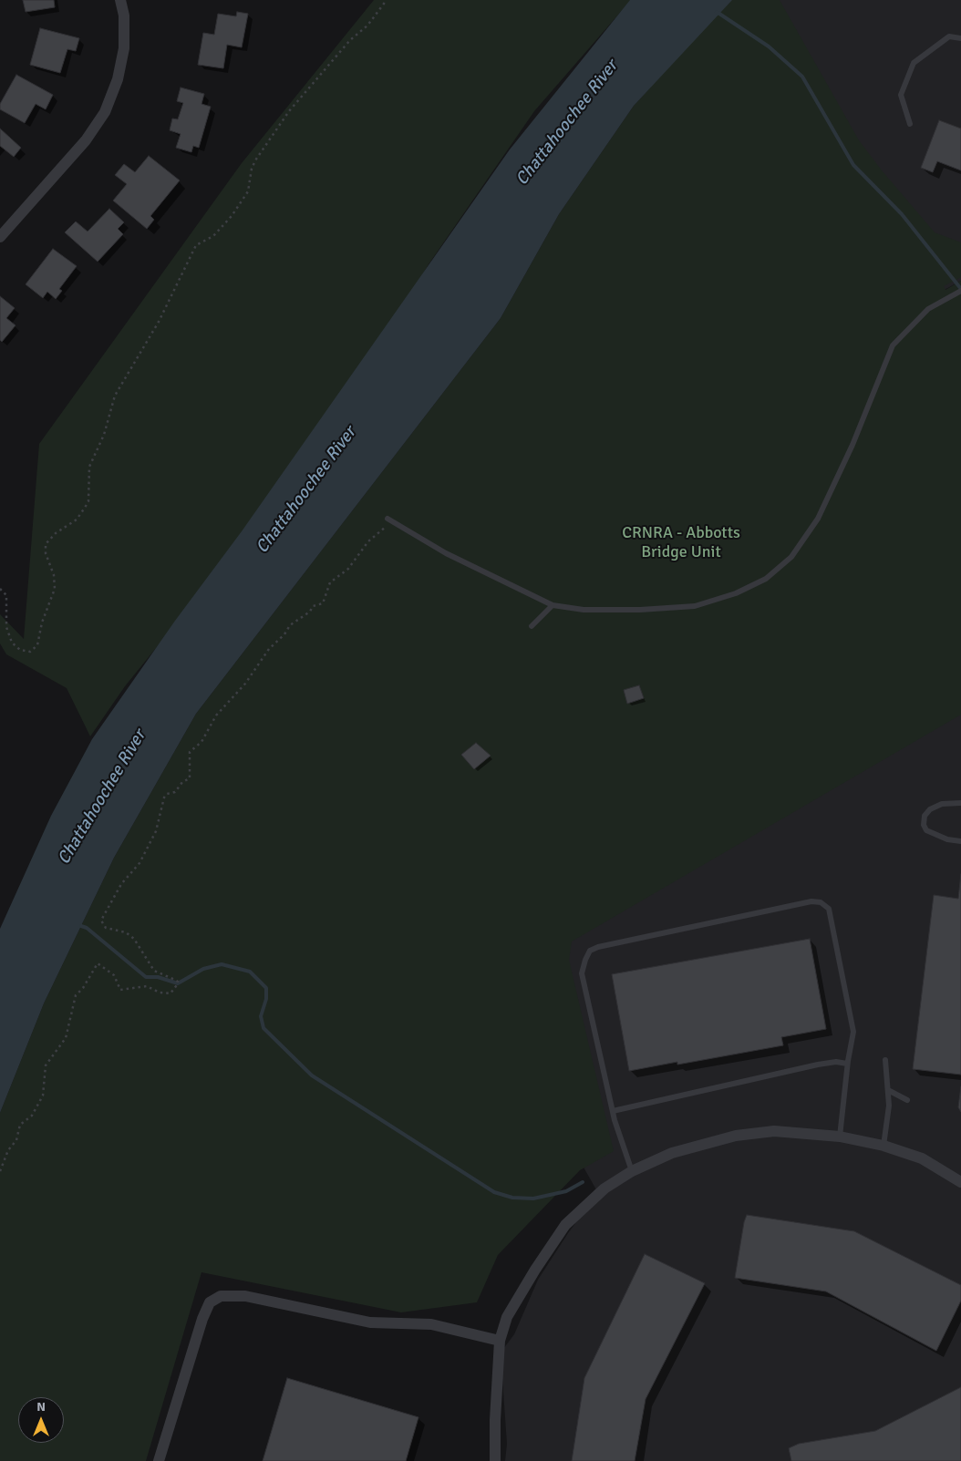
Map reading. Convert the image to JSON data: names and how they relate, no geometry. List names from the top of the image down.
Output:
{
  "water": ["Chattahoochee River"],
  "parks": ["CRNRA - Abbotts Bridge Unit"],
  "north": "top"
}
